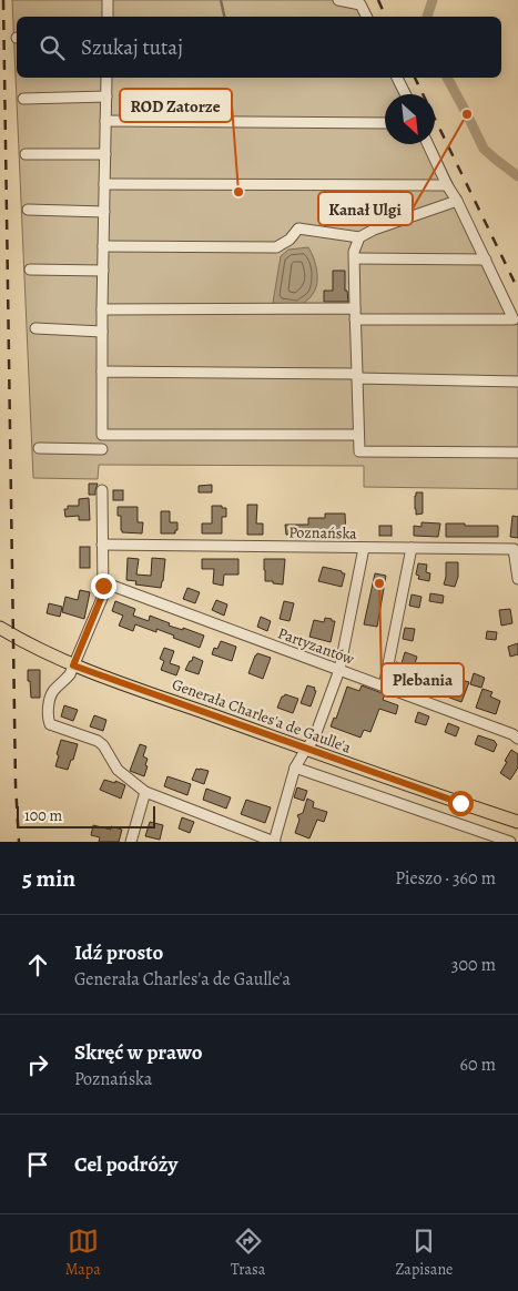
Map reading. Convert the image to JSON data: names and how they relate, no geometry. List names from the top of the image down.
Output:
{
  "streets": {
    "main road": ["Generała Charles'a de Gaulle'a"],
    "street": ["Poznańska", "Partyzantów"]
  },
  "places": ["Kanał Ulgi", "ROD Zatorze", "Plebania"],
  "scale_bar": "100 m",
  "north": "bottom right",
  "page": {
    "search": "Szukaj tutaj",
    "scale": "100 m",
    "heading": ["5 min", "Pieszo · 360 m"],
    "list": [
      ["Idź prosto", "Generała Charles'a de Gaulle'a", "300 m"],
      ["Skręć w prawo", "Poznańska", "60 m"],
      "Cel podróży"
    ],
    "nav": ["Mapa", "Trasa", "Zapisane"]
  }
}
